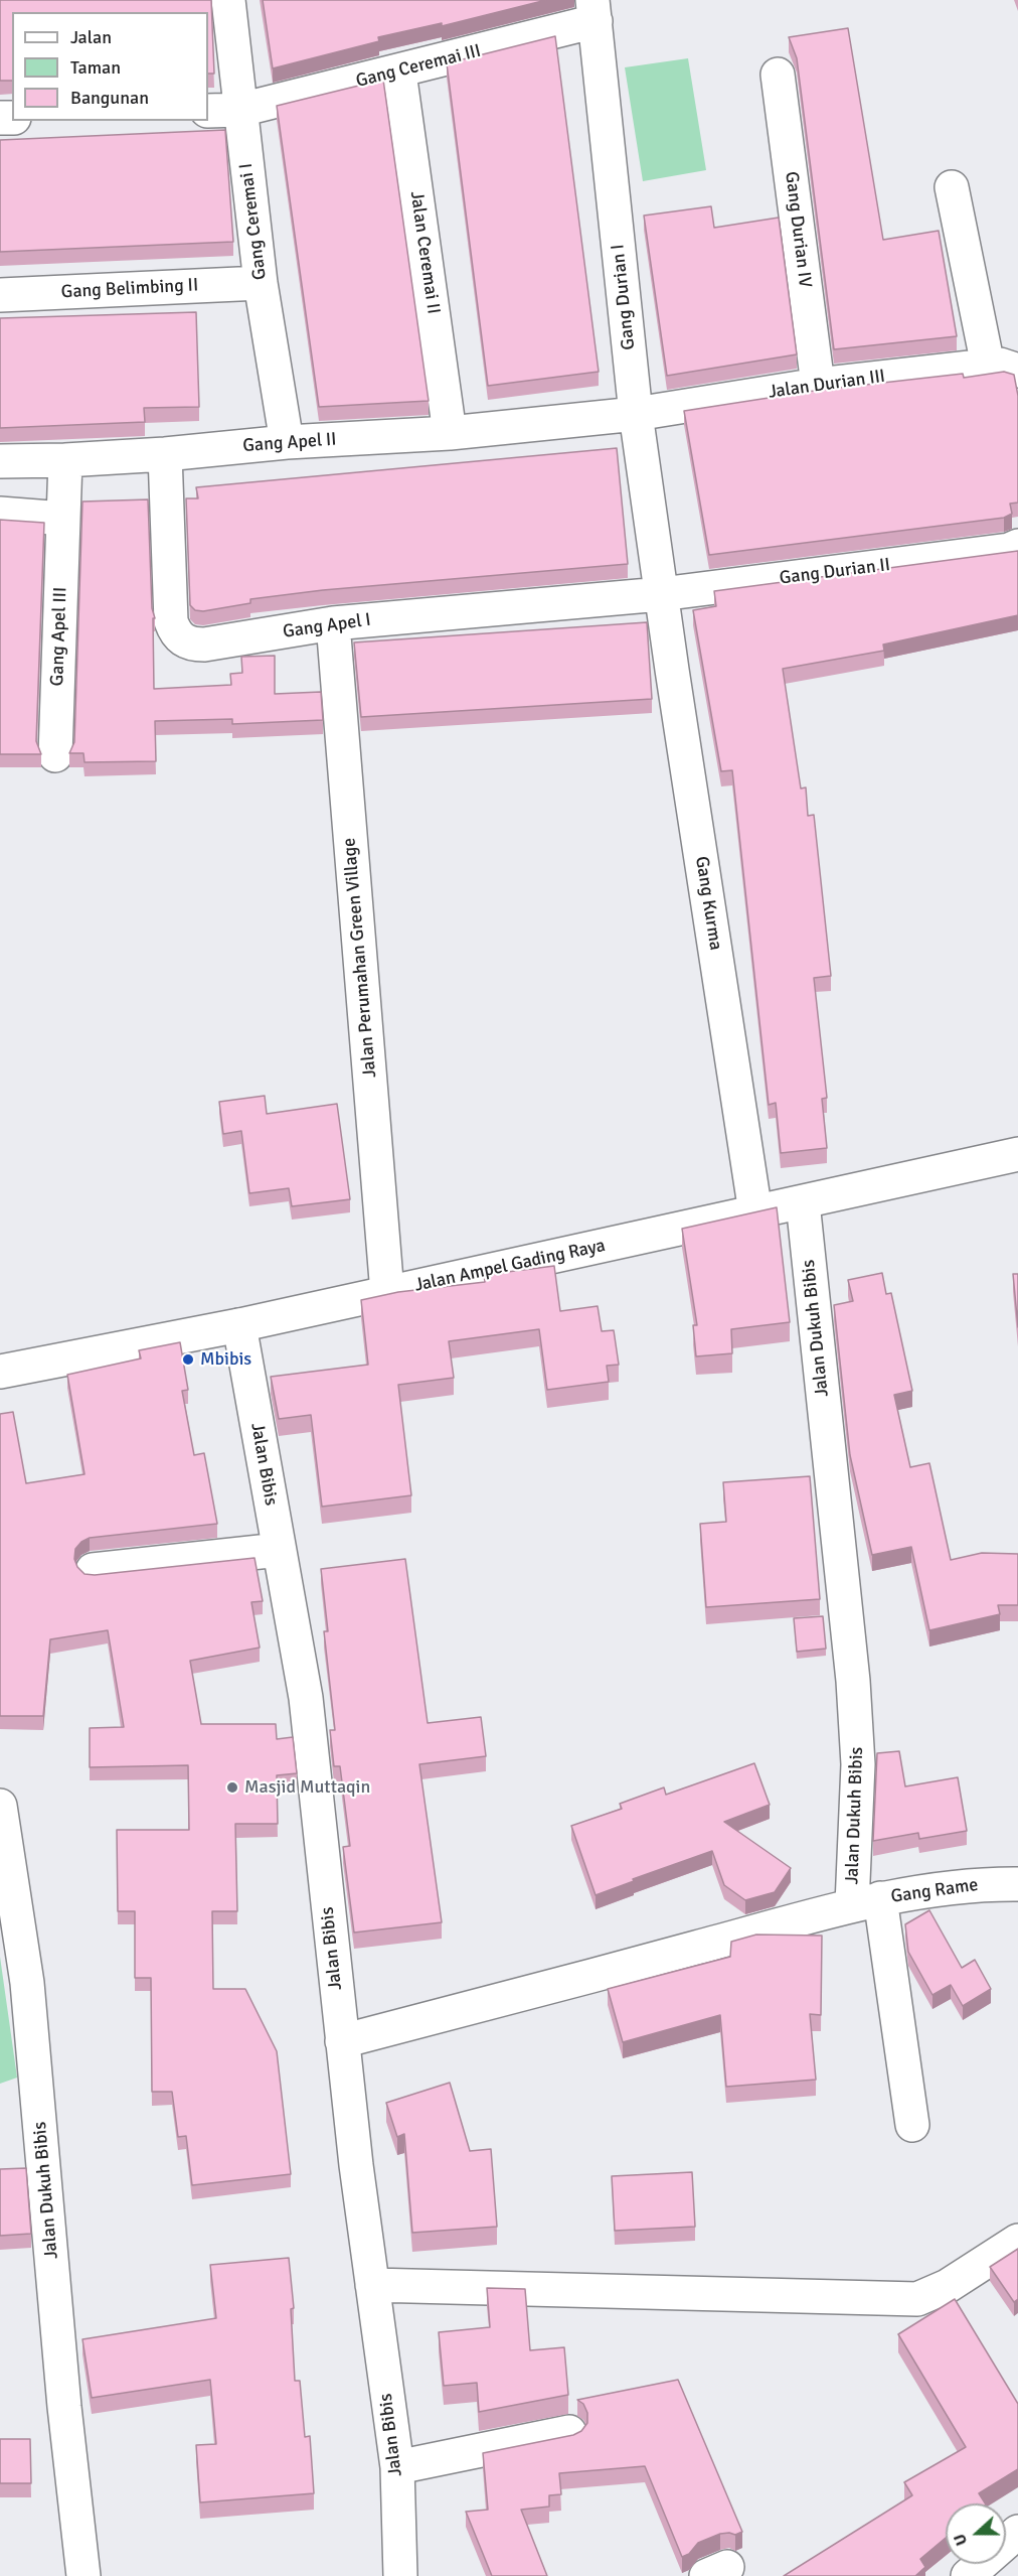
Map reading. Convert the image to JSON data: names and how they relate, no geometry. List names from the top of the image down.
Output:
{
  "streets": {
    "street": [
      "Gang Ceremai III",
      "Gang Ceremai I",
      "Gang Durian IV",
      "Jalan Ceremai II",
      "Gang Belimbing II",
      "Gang Durian I",
      "Jalan Durian III",
      "Gang Apel II",
      "Gang Durian II",
      "Gang Apel I",
      "Gang Apel III",
      "Gang Kurma",
      "Jalan Perumahan Green Village",
      "Jalan Ampel Gading Raya",
      "Jalan Dukuh Bibis",
      "Jalan Bibis",
      "Gang Rame"
    ]
  },
  "crossings": [
    ["Gang Ceremai III", "Gang Ceremai I"],
    ["Gang Ceremai III", "Jalan Ceremai II"],
    ["Gang Ceremai III", "Gang Durian I"],
    ["Gang Ceremai I", "Gang Belimbing II"],
    ["Gang Ceremai I", "Gang Apel II"],
    ["Gang Durian IV", "Jalan Durian III"],
    ["Jalan Ceremai II", "Gang Apel II"],
    ["Gang Durian I", "Jalan Durian III"],
    ["Gang Durian I", "Gang Apel II"],
    ["Gang Durian I", "Gang Durian II"],
    ["Gang Durian I", "Gang Apel I"],
    ["Gang Durian I", "Gang Kurma"],
    ["Jalan Durian III", "Gang Apel II"],
    ["Gang Apel II", "Gang Apel I"],
    ["Gang Durian II", "Gang Apel I"],
    ["Gang Durian II", "Gang Kurma"],
    ["Gang Apel I", "Gang Kurma"],
    ["Gang Apel I", "Jalan Perumahan Green Village"],
    ["Gang Kurma", "Jalan Ampel Gading Raya"],
    ["Jalan Perumahan Green Village", "Jalan Ampel Gading Raya"],
    ["Jalan Ampel Gading Raya", "Jalan Dukuh Bibis"],
    ["Jalan Ampel Gading Raya", "Jalan Bibis"],
    ["Jalan Dukuh Bibis", "Jalan Bibis"],
    ["Jalan Dukuh Bibis", "Gang Rame"]
  ],
  "places": ["Mbibis", "Masjid Muttaqin"],
  "legend": ["Jalan", "Taman", "Bangunan"],
  "north": "left"
}
